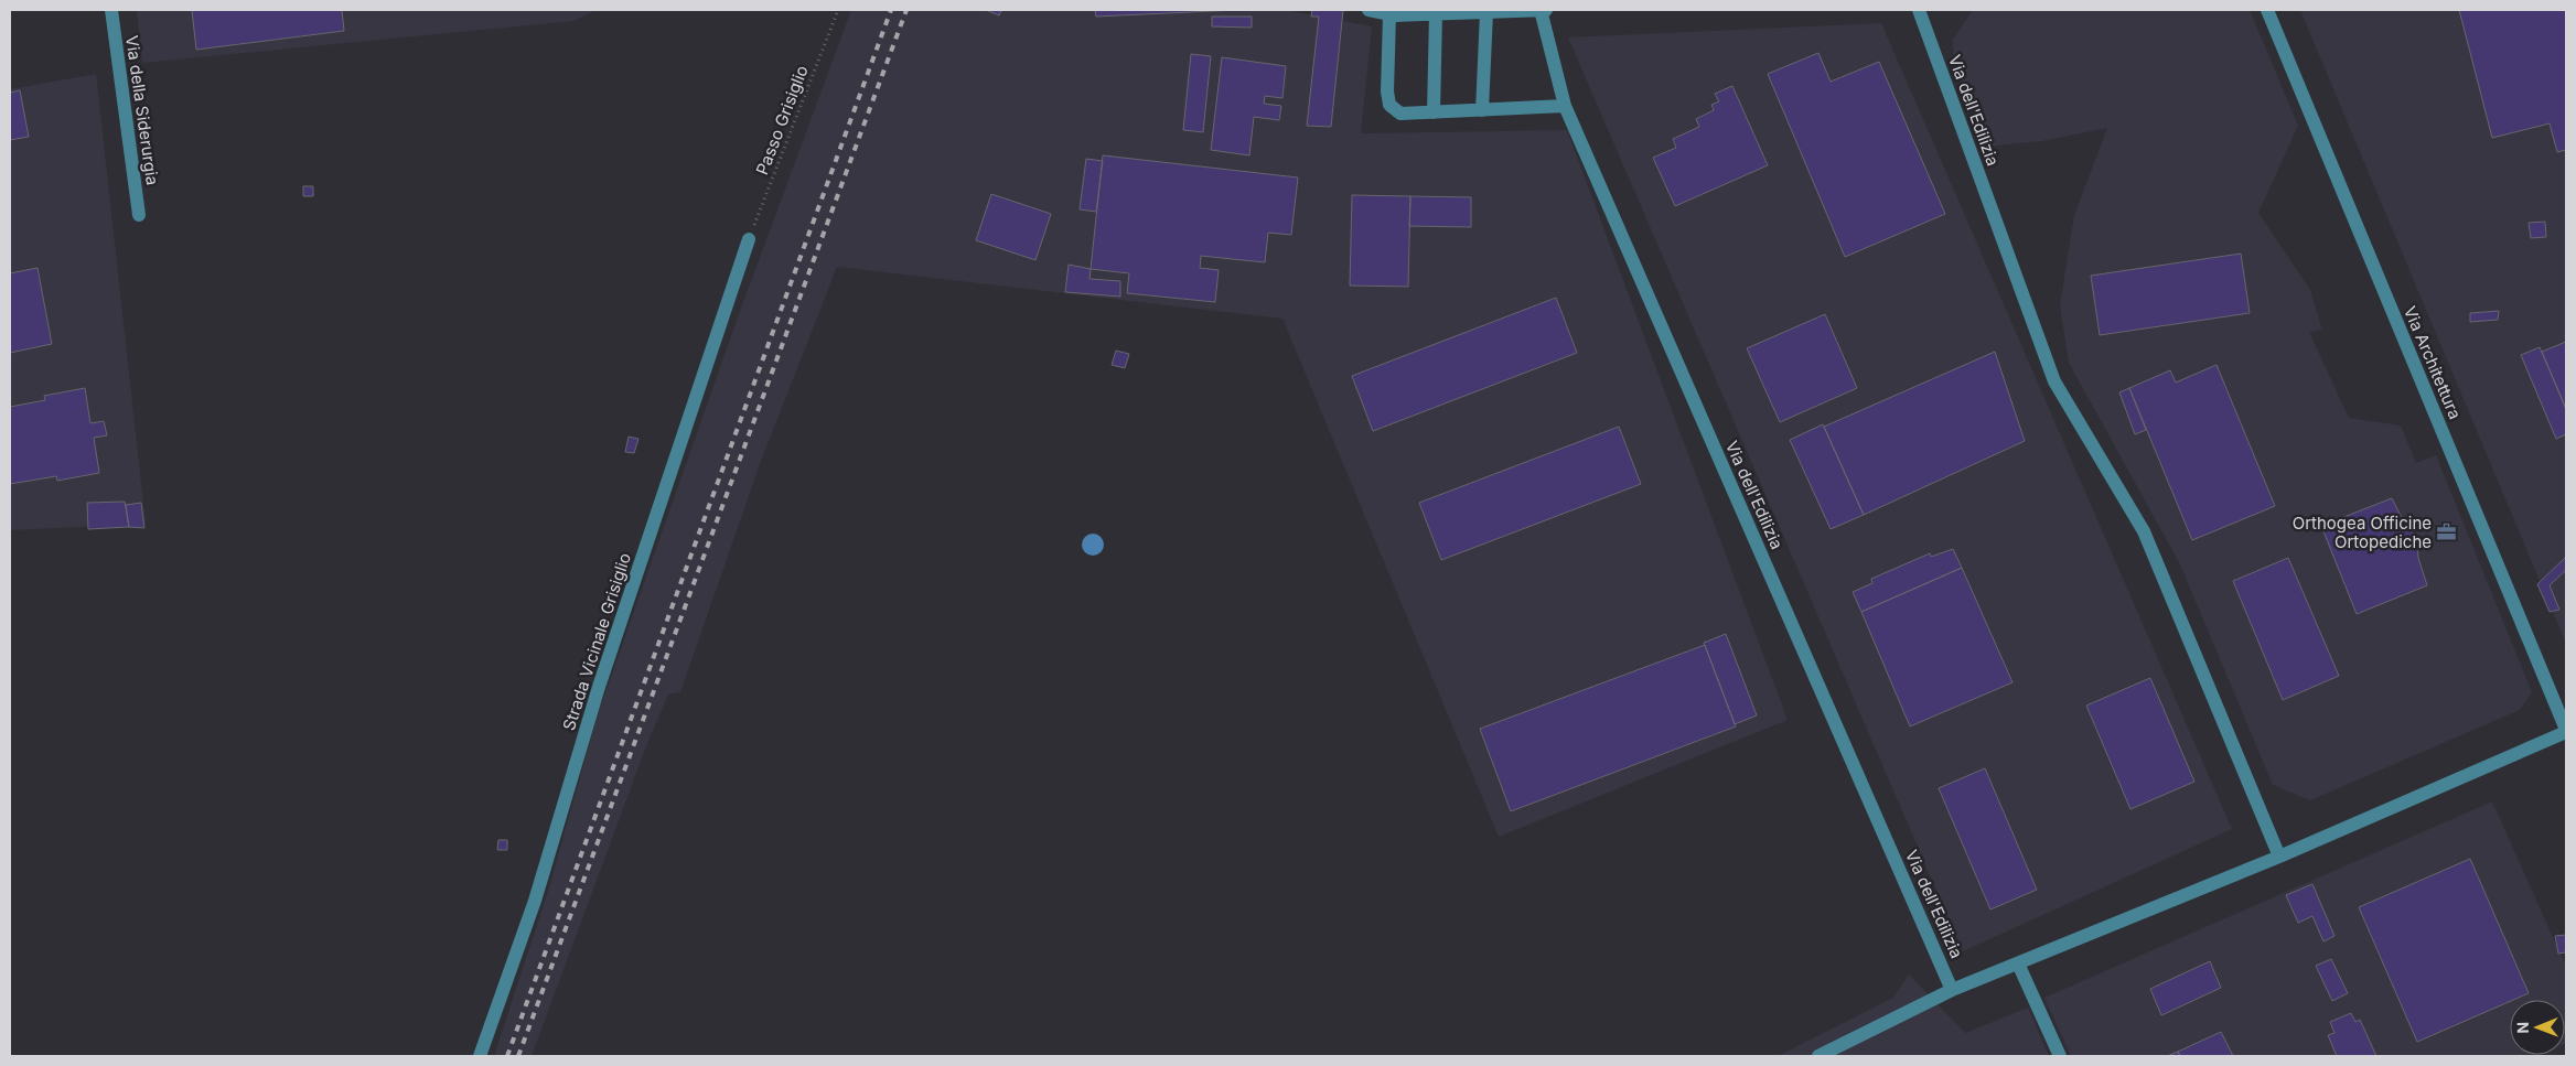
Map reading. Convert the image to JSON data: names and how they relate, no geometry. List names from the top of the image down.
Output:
{
  "streets": {
    "street": [
      "Via della Siderurgia",
      "Via dell'Edilizia",
      "Via Architettura",
      "Strada Vicinale Grisiglio"
    ],
    "path": ["Passo Grisiglio"]
  },
  "crossings": [
    ["Passo Grisiglio", "Strada Vicinale Grisiglio"]
  ],
  "places": {
    "office": ["Orthogea Officine Ortopediche"]
  },
  "north": "left"
}
